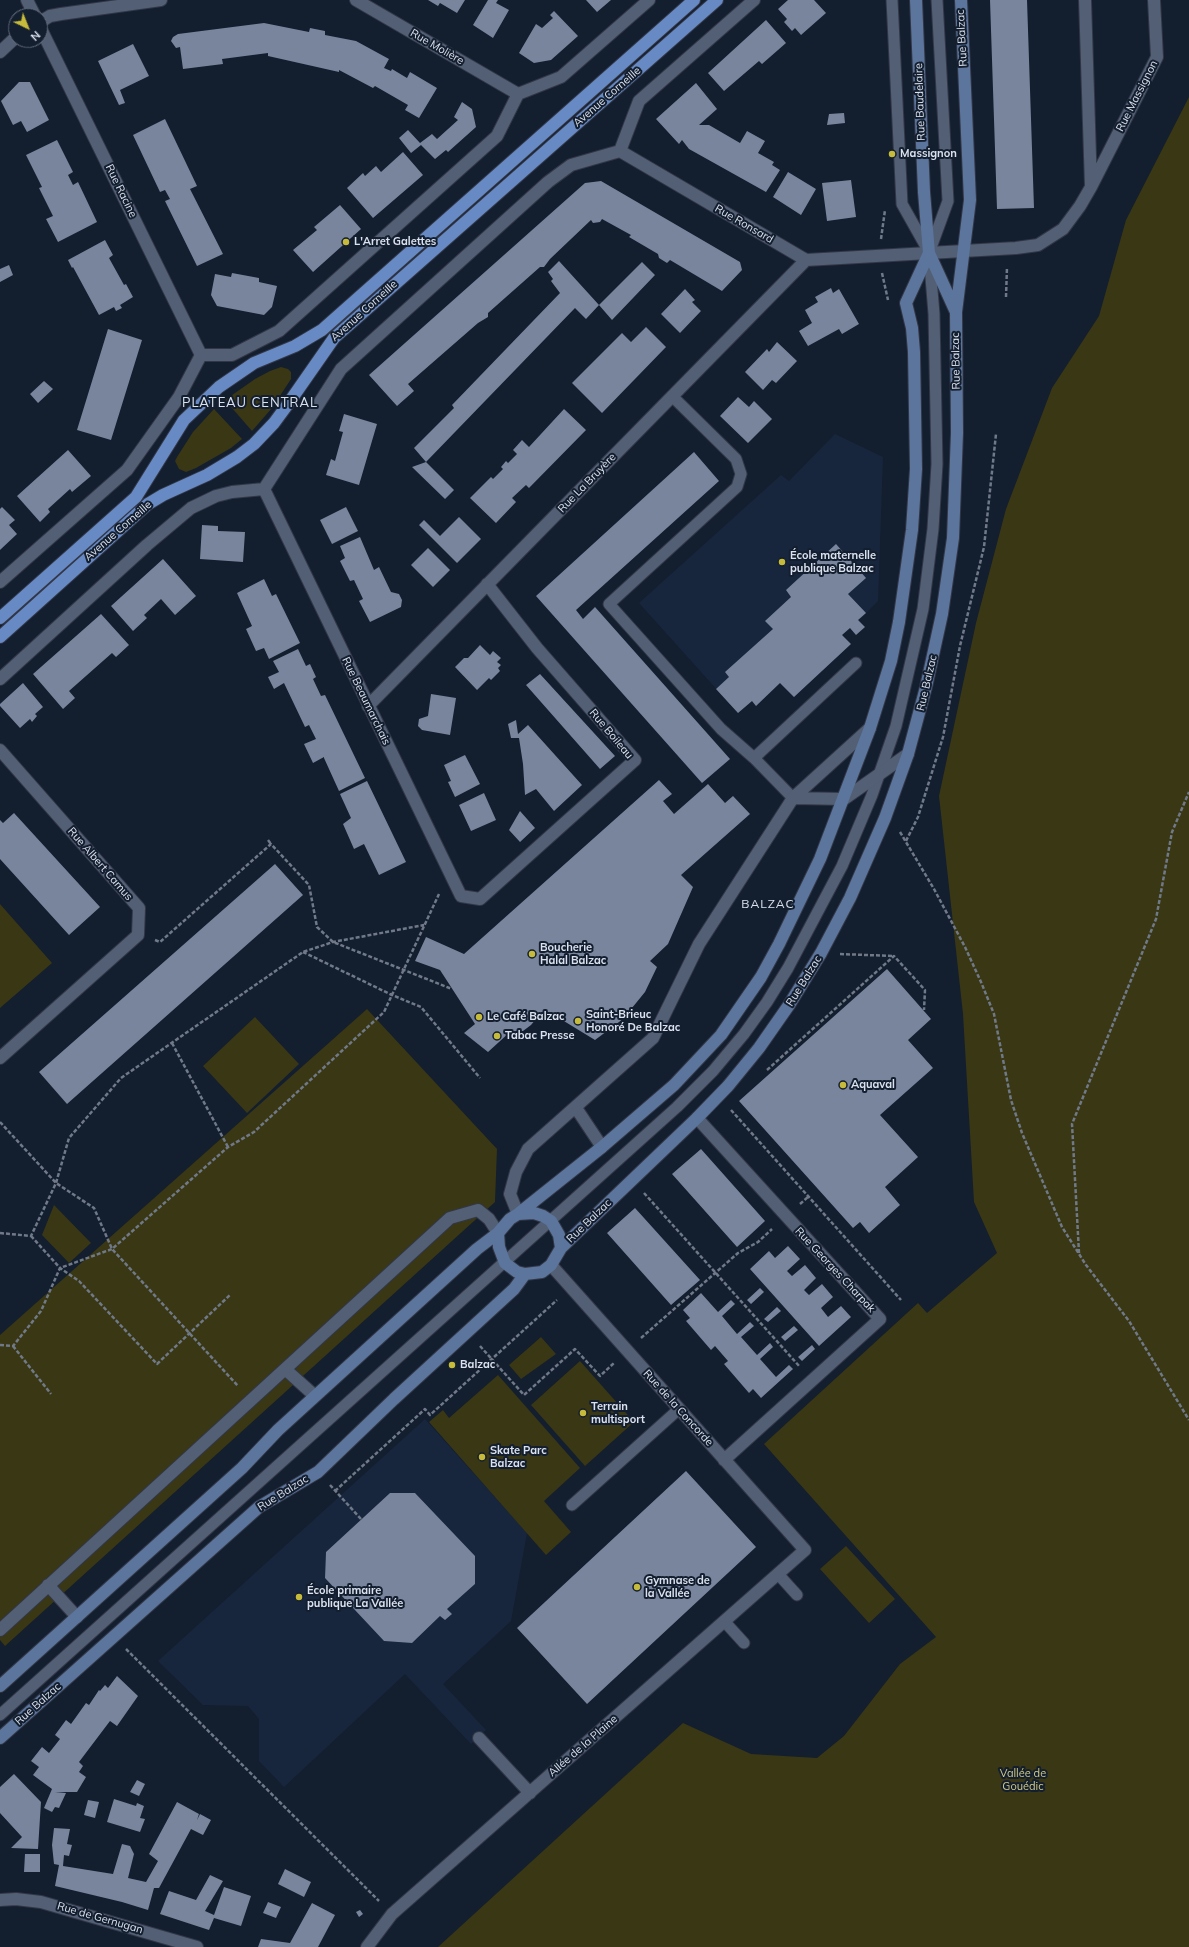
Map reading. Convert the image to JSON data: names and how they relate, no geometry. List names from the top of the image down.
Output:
{
  "streets": {
    "main road": ["Avenue Corneille"],
    "street": [
      "Rue Balzac",
      "Rue Molière",
      "Rue Massignon",
      "Rue Baudelaire",
      "Rue Racine",
      "Rue Ronsard",
      "Rue La Bruyère",
      "Rue Beaumarchais",
      "Rue Boileau",
      "Rue Albert Camus",
      "Rue Georges Charpak",
      "Rue de la Concorde",
      "Allée de la Plaine",
      "Rue de Gernugan"
    ]
  },
  "crossings": [
    ["Rue Balzac", "Rue Massignon"],
    ["Rue Balzac", "Rue Georges Charpak"],
    ["Rue Balzac", "Rue de la Concorde"],
    ["Rue Massignon", "Rue Baudelaire"],
    ["Rue Ronsard", "Rue La Bruyère"],
    ["Rue La Bruyère", "Rue Beaumarchais"],
    ["Rue La Bruyère", "Rue Boileau"],
    ["Rue Beaumarchais", "Rue Boileau"],
    ["Rue Georges Charpak", "Rue de la Concorde"],
    ["Rue de la Concorde", "Allée de la Plaine"]
  ],
  "districts": ["PLATEAU CENTRAL", "BALZAC"],
  "parks": ["Vallée de Gouédic"],
  "places": [
    "Massignon",
    "L'Arret Galettes",
    "École maternelle publique Balzac",
    "Boucherie Halal Balzac",
    "Le Café Balzac",
    "Saint-Brieuc Honoré De Balzac",
    "Tabac Presse",
    "Aquaval",
    "Balzac",
    "Terrain multisport",
    "Skate Parc Balzac",
    "Gymnase de la Vallée",
    "École primaire publique La Vallée"
  ],
  "north": "bottom right"
}
